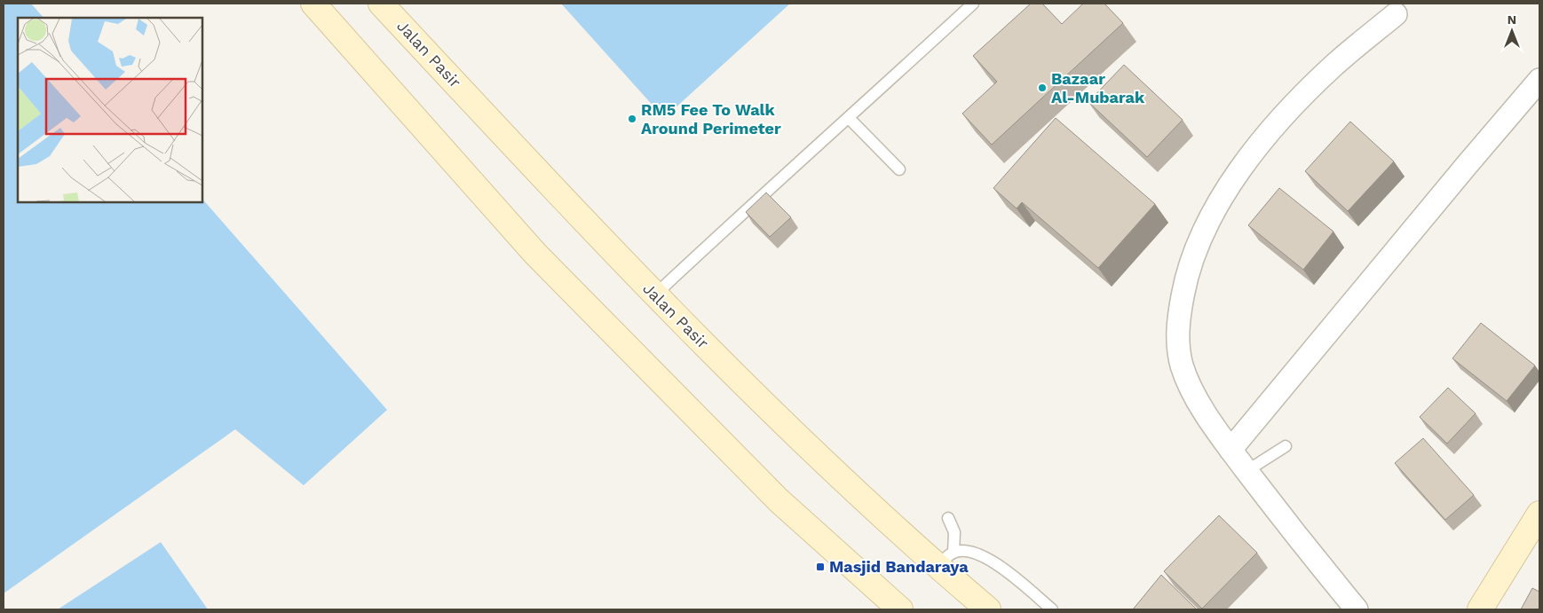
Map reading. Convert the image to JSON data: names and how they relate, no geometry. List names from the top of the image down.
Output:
{
  "streets": {
    "main road": ["Jalan Pasir"]
  },
  "places": {
    "other": ["Bazaar Al-Mubarak", "RM5 Fee To Walk Around Perimeter"],
    "transit": ["Masjid Bandaraya"]
  },
  "north": "top"
}
